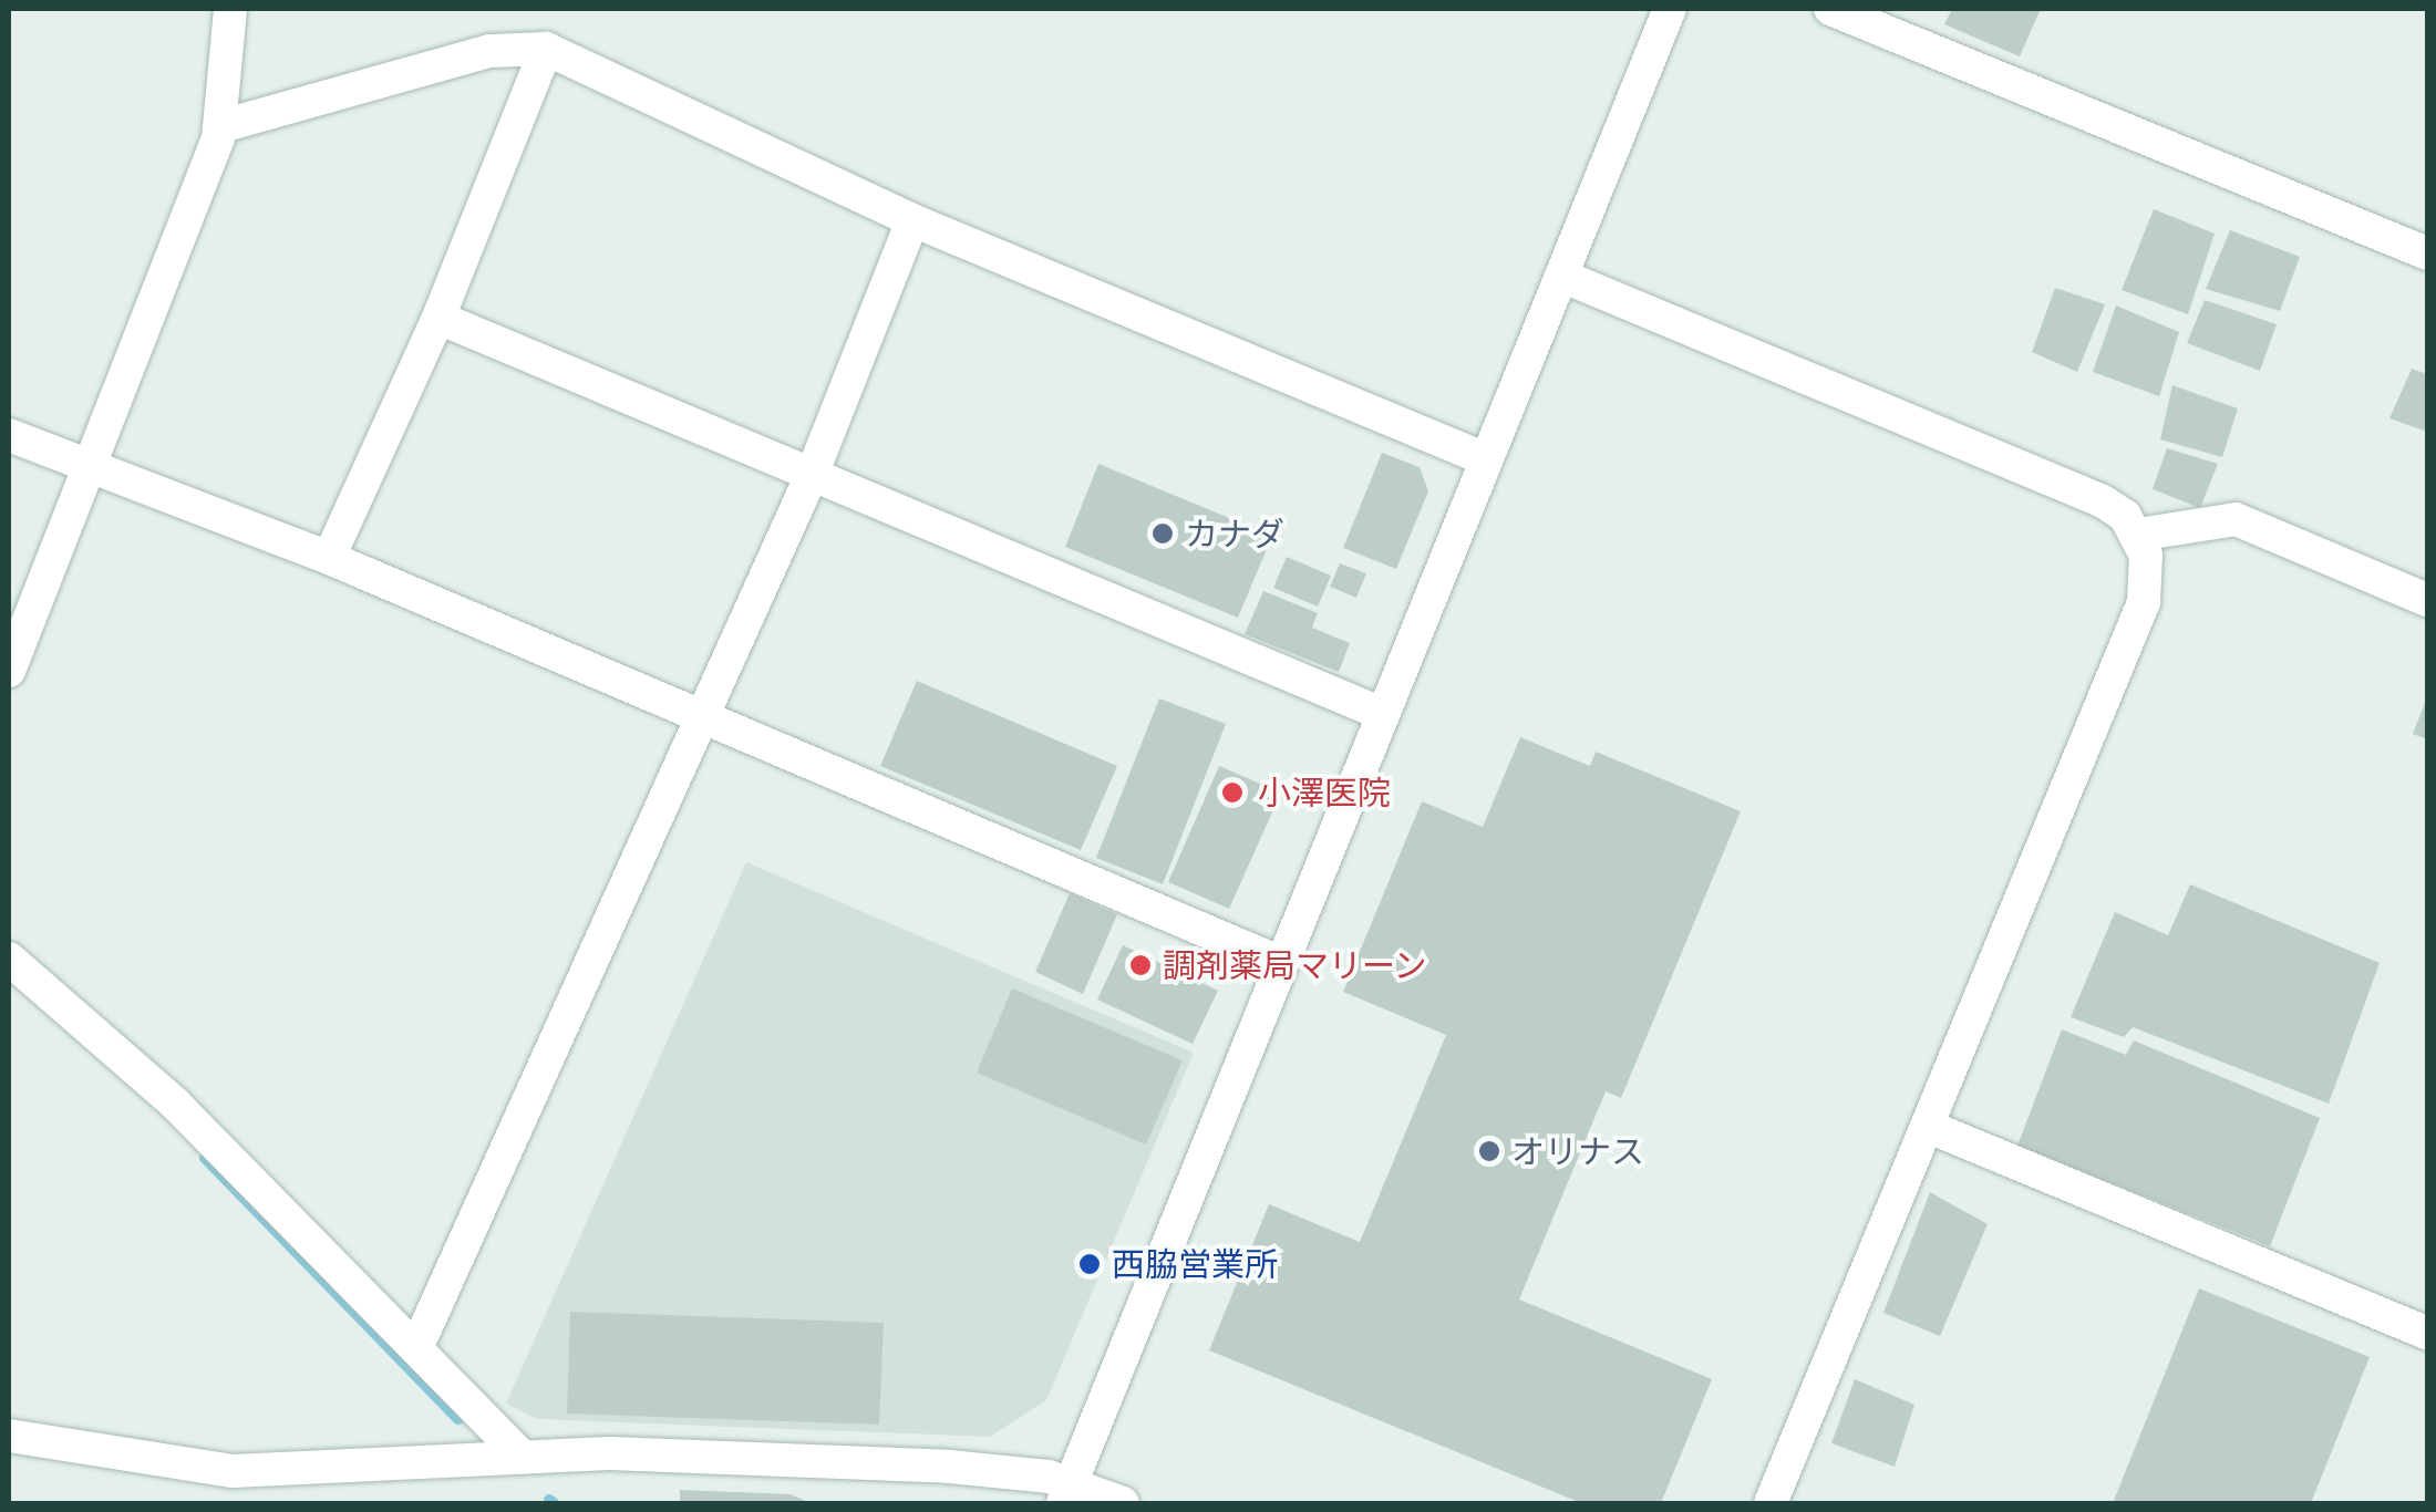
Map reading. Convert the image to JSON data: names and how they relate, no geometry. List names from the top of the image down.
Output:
{
  "places": [
    "カナダ",
    "小澤医院",
    "調剤薬局マリーン",
    "オリナス",
    "西脇営業所"
  ]
}
